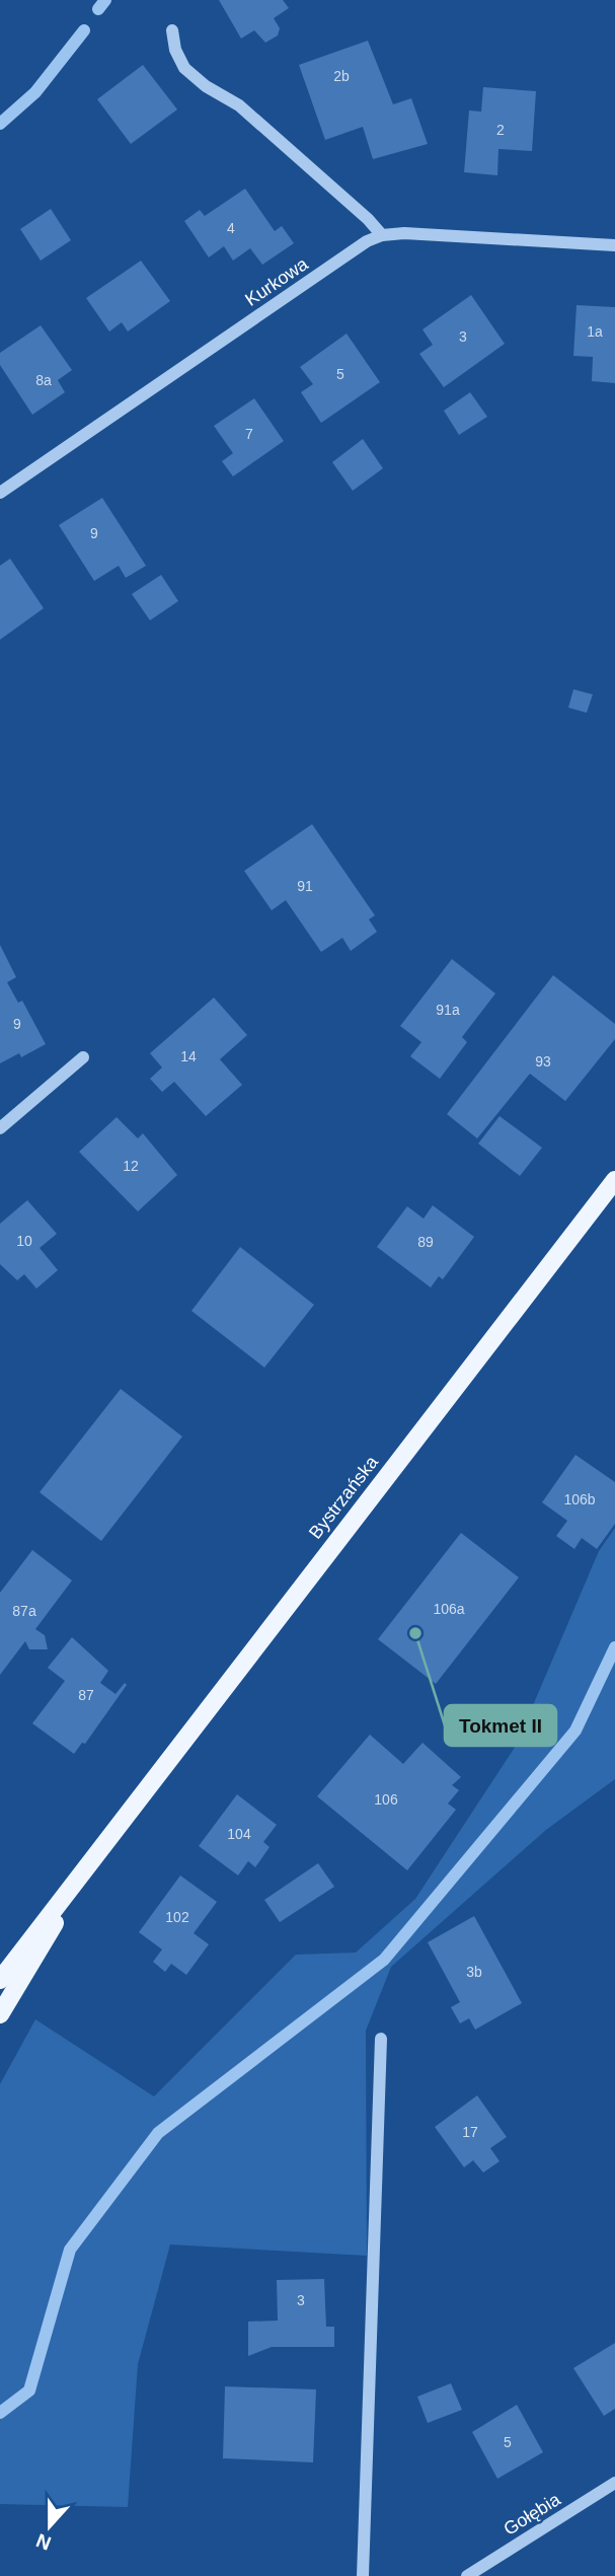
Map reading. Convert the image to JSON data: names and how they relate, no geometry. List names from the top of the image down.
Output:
{
  "streets": {
    "main road": ["Bystrzańska"],
    "street": ["Kurkowa", "Gołębia"]
  },
  "places": ["Tokmet II"],
  "house_numbers": [
    "2b",
    "2",
    "4",
    "1a",
    "3",
    "5",
    "8a",
    "7",
    "9",
    "91",
    "91a",
    "9",
    "14",
    "93",
    "12",
    "10",
    "89",
    "106b",
    "106a",
    "87a",
    "87",
    "106",
    "104",
    "102",
    "3b",
    "17",
    "3",
    "5"
  ],
  "north": "bottom"
}
